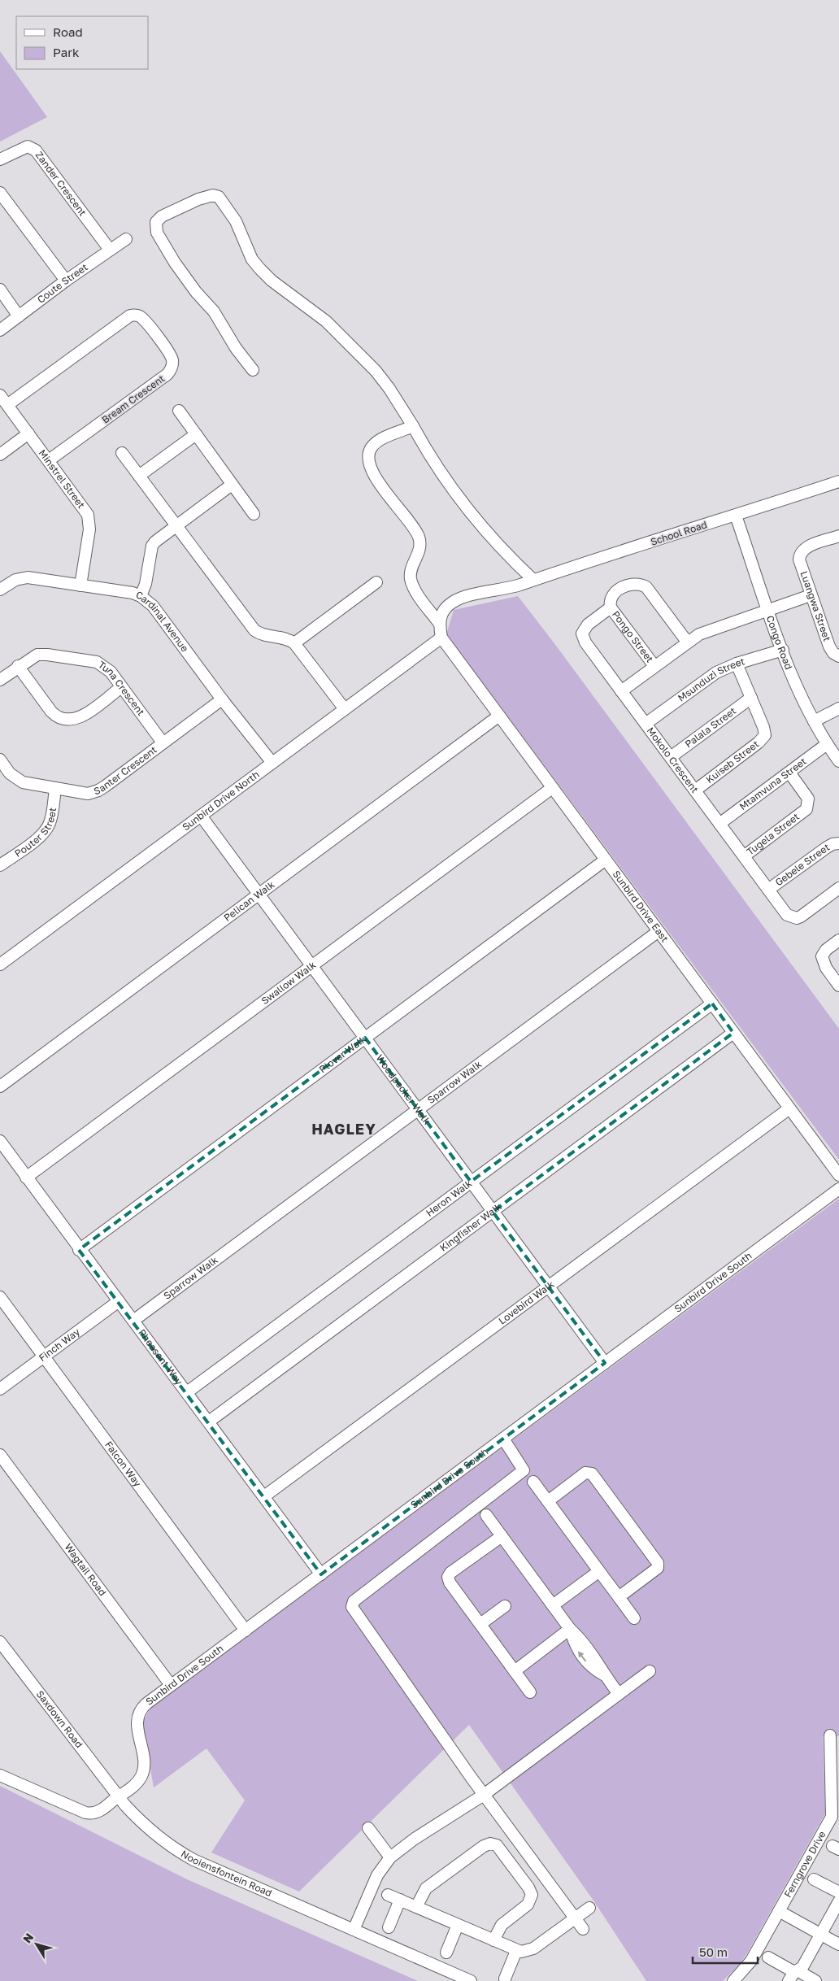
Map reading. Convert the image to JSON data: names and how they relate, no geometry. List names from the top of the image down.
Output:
{
  "streets": {
    "street": [
      "Zander Crescent",
      "Coute Street",
      "Bream Crescent",
      "Minstrel Street",
      "School Road",
      "Luangwa Street",
      "Cardinal Avenue",
      "Pongo Street",
      "Congo Road",
      "Msunduzi Street",
      "Tuna Crescent",
      "Palala Street",
      "Mokolo Crescent",
      "Kuiseb Street",
      "Santer Crescent",
      "Mtamvuna Street",
      "Sunbird Drive North",
      "Pouter Street",
      "Tugela Street",
      "Gebele Street",
      "Pelican Walk",
      "Sunbird Drive East",
      "Swallow Walk",
      "Plover Walk",
      "Sparrow Walk",
      "Woodpecker Walk",
      "Heron Walk",
      "Kingfisher Walk",
      "Sunbird Drive South",
      "Lovebird Walk",
      "Finch Way",
      "Pheasant Way",
      "Falcon Way",
      "Wagtail Road",
      "Saxdown Road",
      "Ferngrove Drive",
      "Nooiensfontein Road"
    ]
  },
  "crossings": [
    ["Zander Crescent", "Coute Street"],
    ["Bream Crescent", "Minstrel Street"],
    ["Minstrel Street", "Cardinal Avenue"],
    ["School Road", "Congo Road"],
    ["Cardinal Avenue", "Santer Crescent"],
    ["Cardinal Avenue", "Sunbird Drive North"],
    ["Pongo Street", "Mokolo Crescent"],
    ["Congo Road", "Msunduzi Street"],
    ["Congo Road", "Mtamvuna Street"],
    ["Msunduzi Street", "Mokolo Crescent"],
    ["Msunduzi Street", "Kuiseb Street"],
    ["Tuna Crescent", "Santer Crescent"],
    ["Palala Street", "Mokolo Crescent"],
    ["Palala Street", "Kuiseb Street"],
    ["Mokolo Crescent", "Kuiseb Street"],
    ["Mokolo Crescent", "Mtamvuna Street"],
    ["Mokolo Crescent", "Tugela Street"],
    ["Mokolo Crescent", "Gebele Street"],
    ["Santer Crescent", "Pouter Street"],
    ["Mtamvuna Street", "Tugela Street"],
    ["Sunbird Drive North", "Sunbird Drive East"],
    ["Sunbird Drive North", "Woodpecker Walk"],
    ["Pelican Walk", "Sunbird Drive East"],
    ["Pelican Walk", "Woodpecker Walk"],
    ["Sunbird Drive East", "Swallow Walk"],
    ["Sunbird Drive East", "Plover Walk"],
    ["Sunbird Drive East", "Sparrow Walk"],
    ["Sunbird Drive East", "Heron Walk"],
    ["Sunbird Drive East", "Kingfisher Walk"],
    ["Sunbird Drive East", "Lovebird Walk"],
    ["Swallow Walk", "Woodpecker Walk"],
    ["Swallow Walk", "Pheasant Way"],
    ["Plover Walk", "Woodpecker Walk"],
    ["Plover Walk", "Pheasant Way"],
    ["Sparrow Walk", "Woodpecker Walk"],
    ["Sparrow Walk", "Pheasant Way"],
    ["Woodpecker Walk", "Heron Walk"],
    ["Woodpecker Walk", "Kingfisher Walk"],
    ["Woodpecker Walk", "Sunbird Drive South"],
    ["Woodpecker Walk", "Lovebird Walk"],
    ["Heron Walk", "Pheasant Way"],
    ["Kingfisher Walk", "Pheasant Way"],
    ["Sunbird Drive South", "Pheasant Way"],
    ["Sunbird Drive South", "Falcon Way"],
    ["Sunbird Drive South", "Wagtail Road"],
    ["Sunbird Drive South", "Saxdown Road"],
    ["Sunbird Drive South", "Nooiensfontein Road"],
    ["Lovebird Walk", "Pheasant Way"],
    ["Finch Way", "Pheasant Way"],
    ["Finch Way", "Falcon Way"],
    ["Saxdown Road", "Nooiensfontein Road"]
  ],
  "districts": ["HAGLEY"],
  "legend": ["Road", "Park"],
  "scale_bar": "50 m",
  "north": "top left"
}
